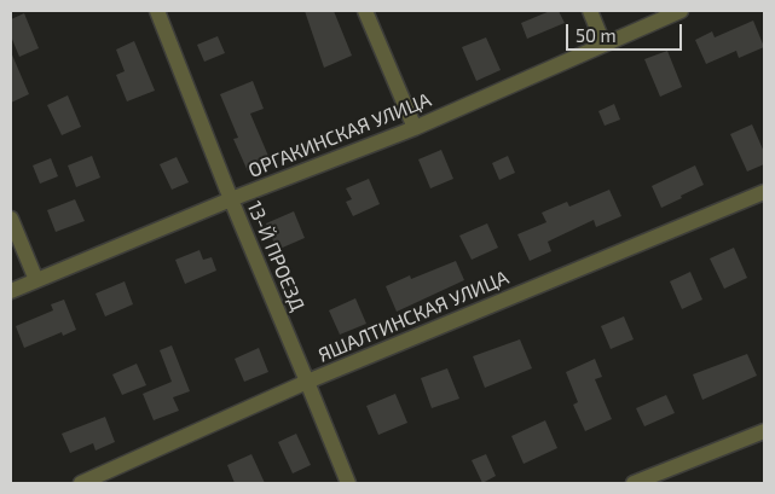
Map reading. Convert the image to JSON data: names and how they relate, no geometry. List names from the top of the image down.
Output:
{
  "streets": {
    "street": ["ОРГАКИНСКАЯ УЛИЦА", "13-Й ПРОЕЗД", "ЯШАЛТИНСКАЯ УЛИЦА"]
  },
  "crossings": [
    ["ОРГАКИНСКАЯ УЛИЦА", "13-Й ПРОЕЗД"],
    ["13-Й ПРОЕЗД", "ЯШАЛТИНСКАЯ УЛИЦА"]
  ],
  "scale_bar": "50 m"
}
